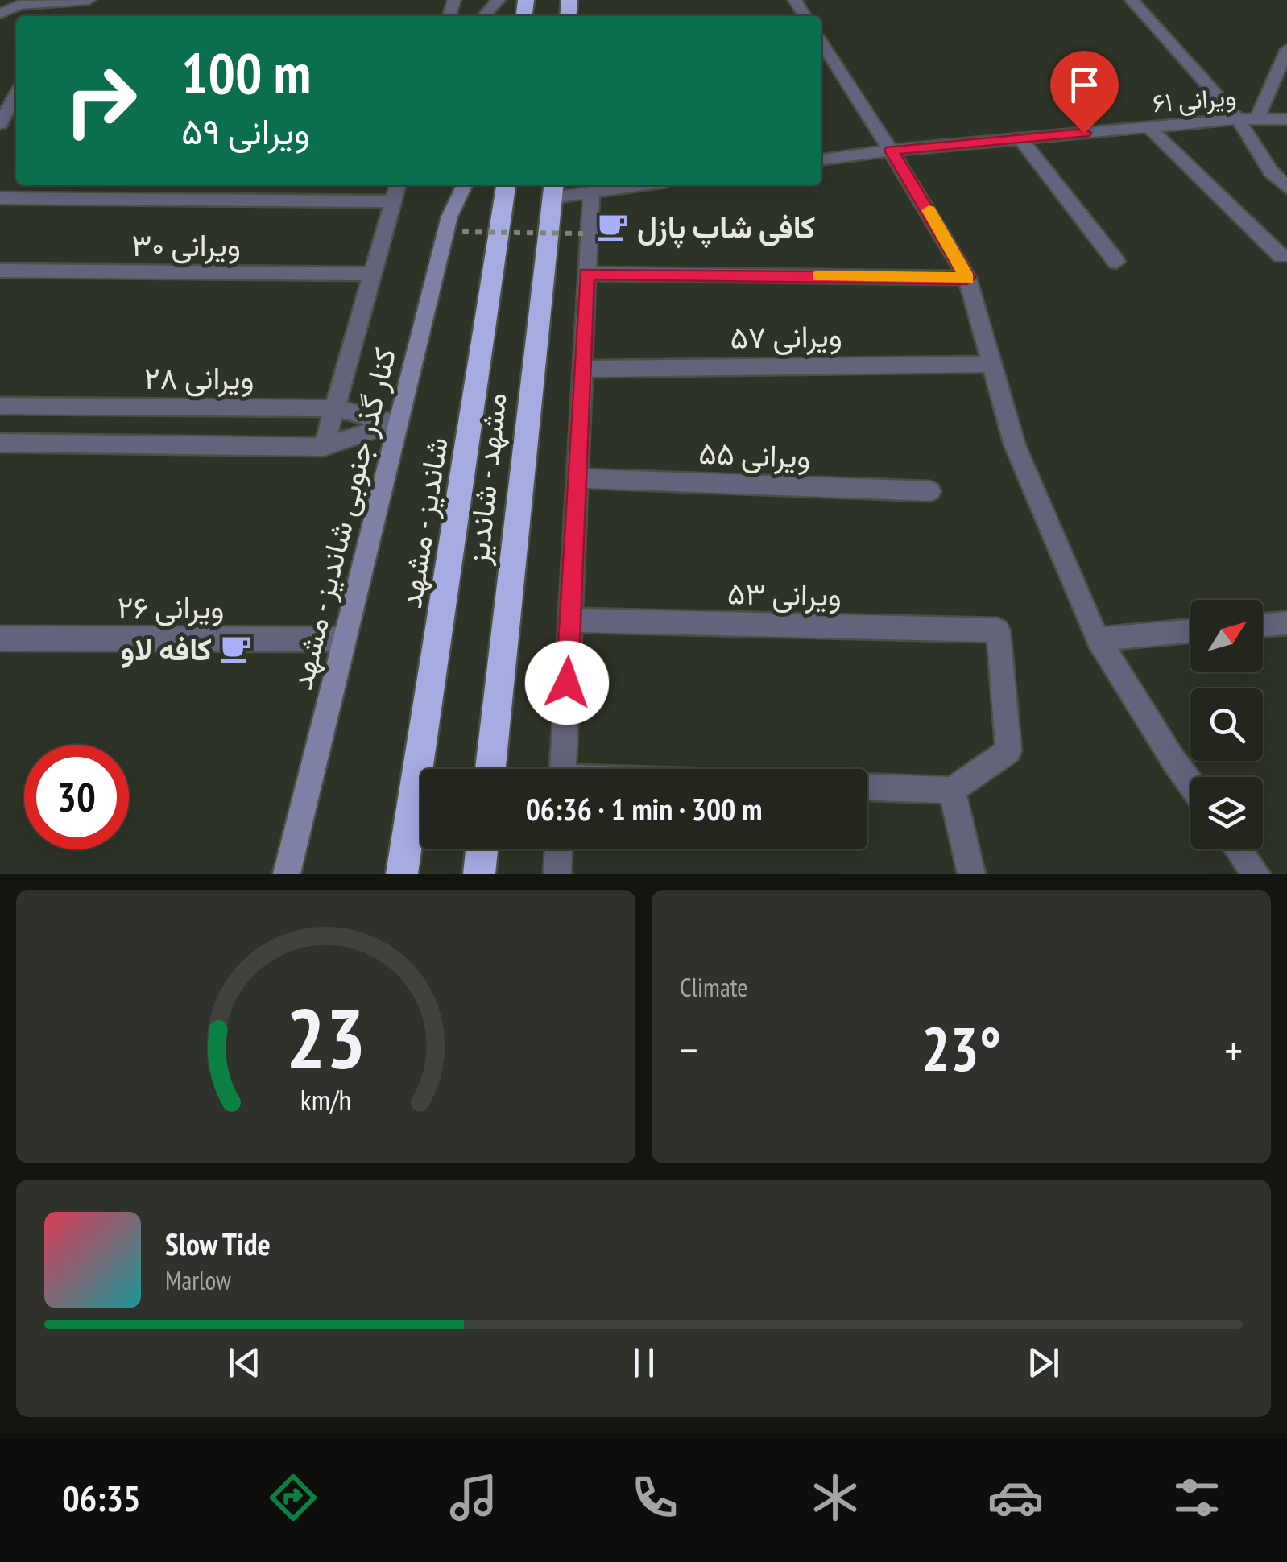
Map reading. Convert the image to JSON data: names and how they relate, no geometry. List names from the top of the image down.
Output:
{
  "streets": {
    "highway": ["مشهد - شاندیز", "شاندیز - مشهد"],
    "street": [
      "ویرانی ۶۱",
      "ویرانی ۳۰",
      "ویرانی ۵۷",
      "ویرانی ۲۸",
      "ویرانی ۵۵",
      "کنار گذر جنوبی شاندیز - مشهد",
      "ویرانی ۵۳",
      "ویرانی ۲۶"
    ]
  },
  "crossings": [
    ["ویرانی ۲۸", "کنار گذر جنوبی شاندیز - مشهد"],
    ["کنار گذر جنوبی شاندیز - مشهد", "ویرانی ۲۶"]
  ],
  "places": {
    "cafe": ["کافی شاپ پازل", "کافه لاو"]
  },
  "north": "top right",
  "page": {
    "turn": ["100 m", "ویرانی ۵۹"],
    "limit": "30",
    "trip": "06:36 · 1 min · 300 m",
    "tile": "Climate",
    "heat": ["−", "23°", "+"],
    "song": ["Slow Tide", "Marlow"],
    "tabs": "06:35",
    "gauge": ["23", "km/h"]
  }
}
